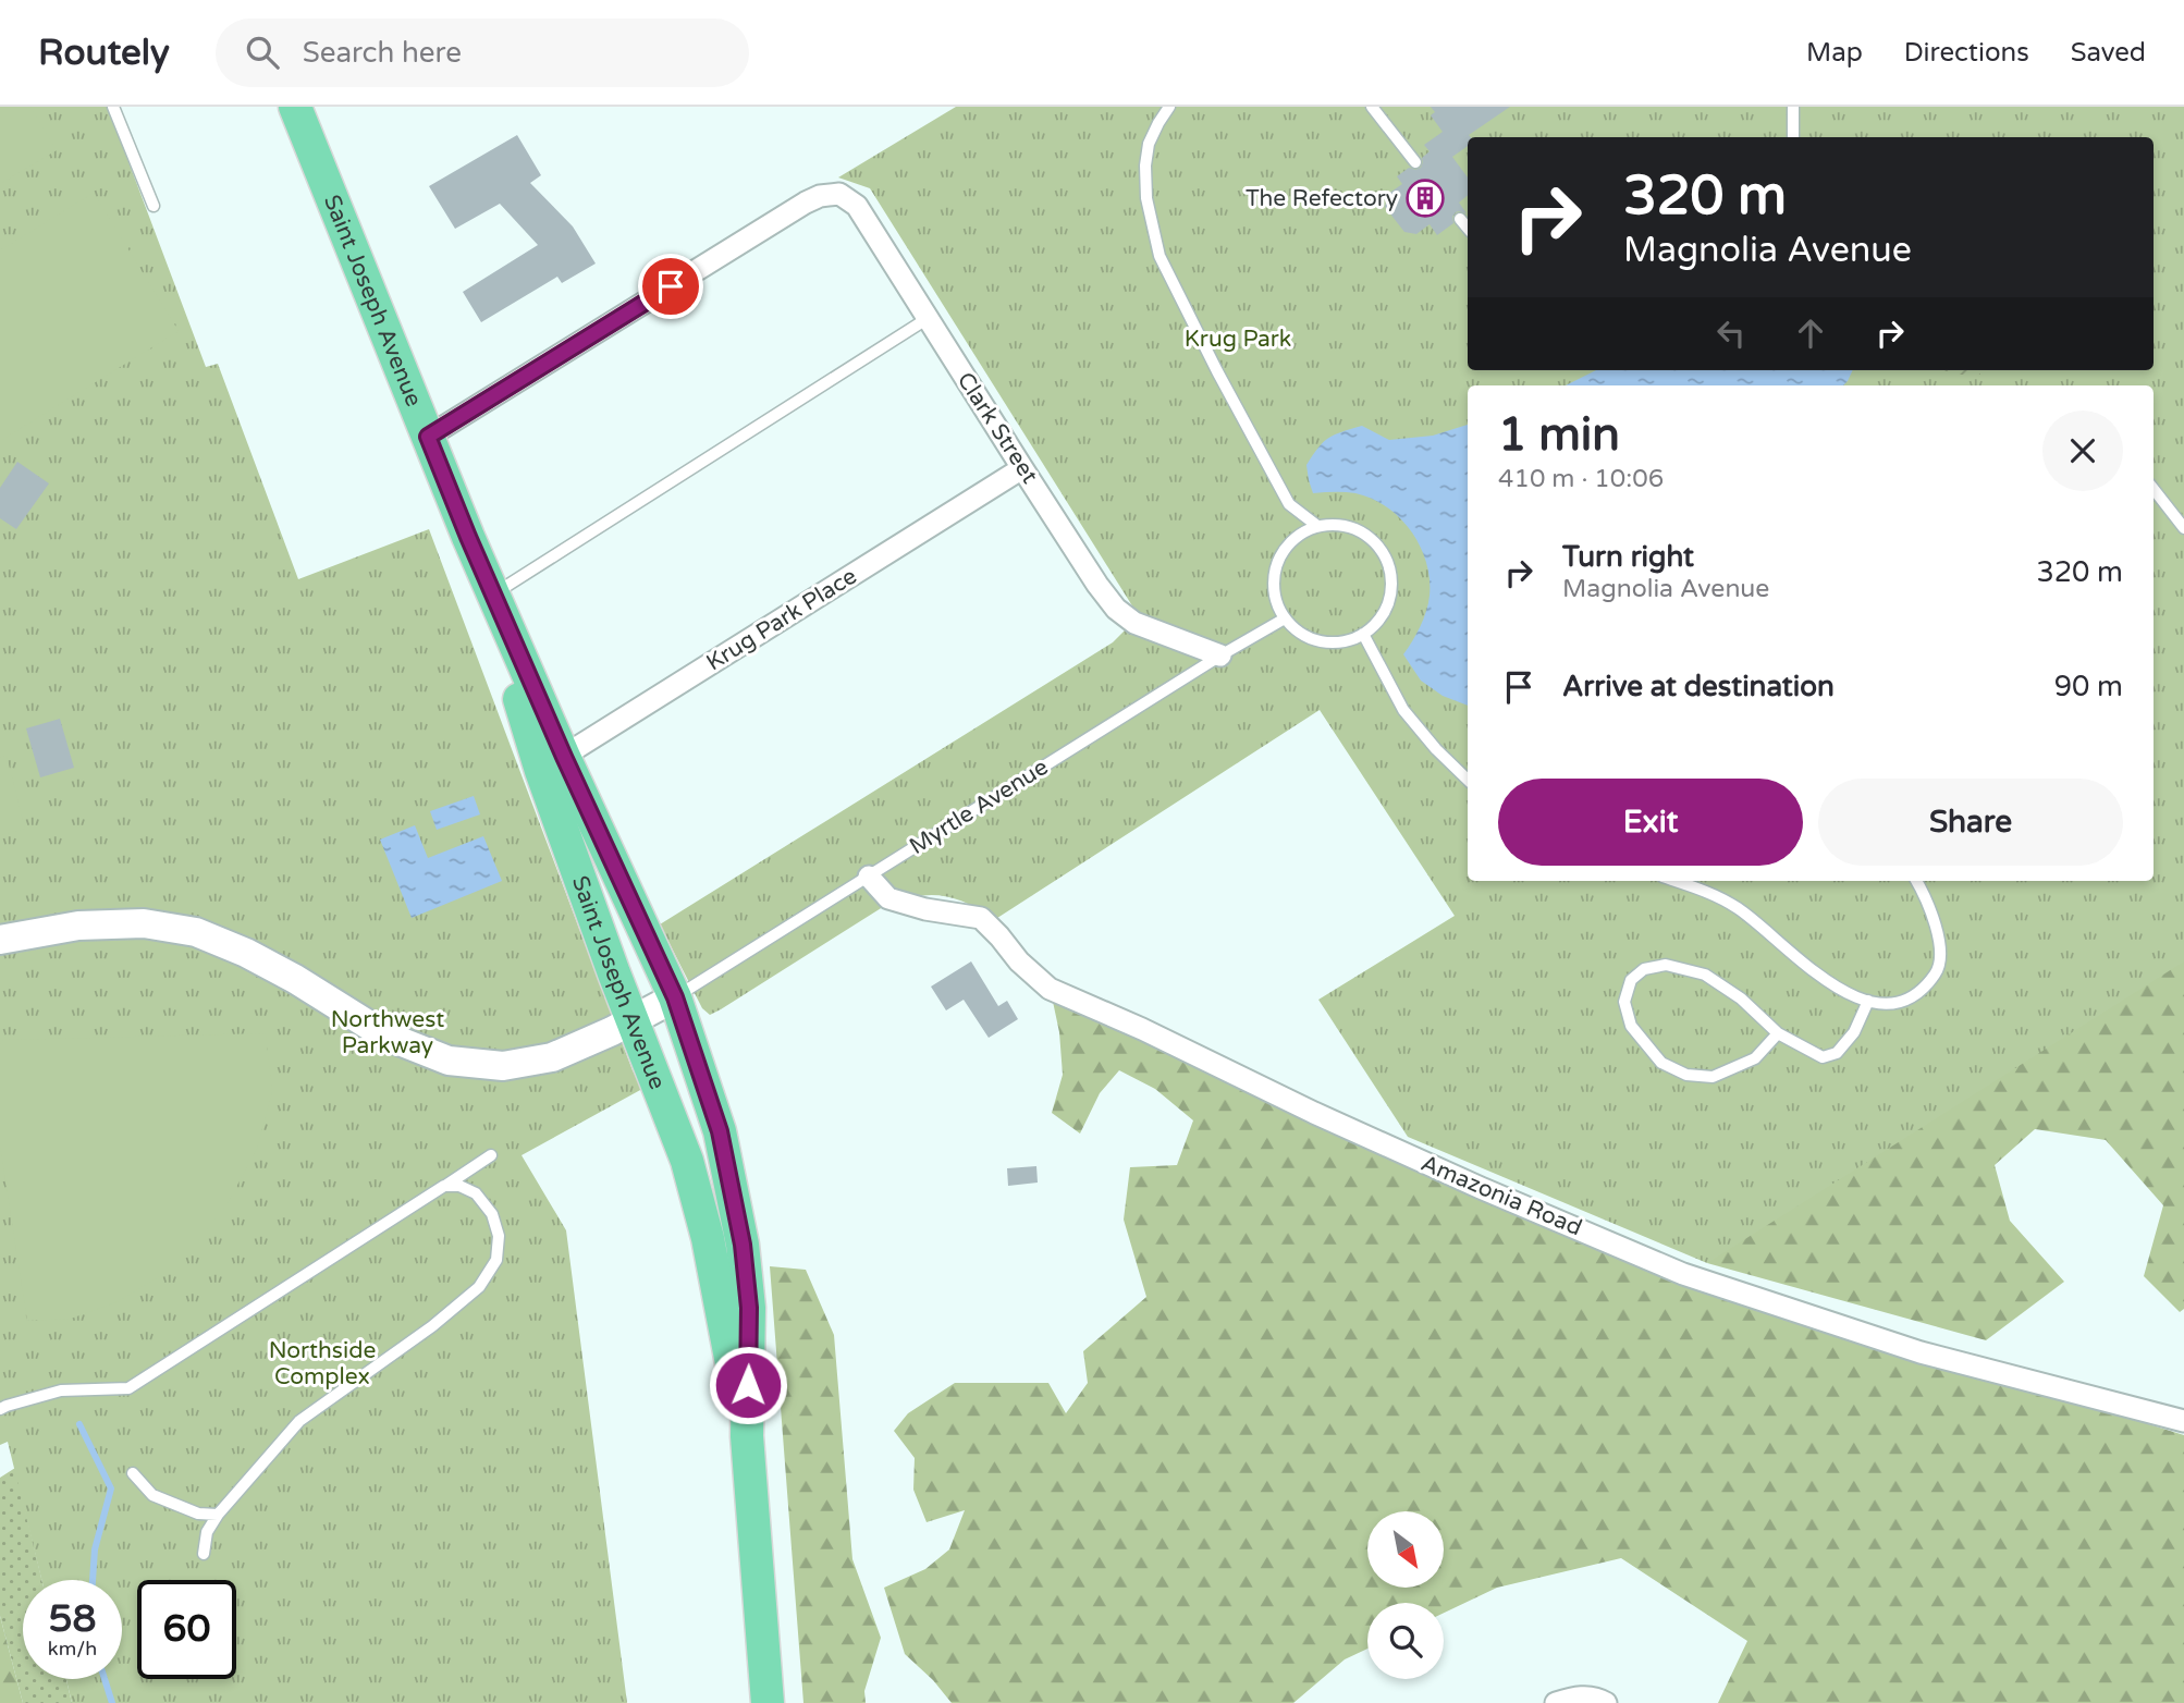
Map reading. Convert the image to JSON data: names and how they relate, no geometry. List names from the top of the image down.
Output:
{
  "streets": {
    "main road": ["Saint Joseph Avenue"],
    "street": ["Clark Street", "Krug Park Place", "Amazonia Road"],
    "lane": ["Myrtle Avenue"]
  },
  "crossings": [
    ["Saint Joseph Avenue", "Clark Street"],
    ["Saint Joseph Avenue", "Krug Park Place"],
    ["Saint Joseph Avenue", "Myrtle Avenue"],
    ["Clark Street", "Krug Park Place"],
    ["Clark Street", "Myrtle Avenue"],
    ["Myrtle Avenue", "Amazonia Road"]
  ],
  "parks": ["Krug Park", "Northwest Parkway", "Northside Complex"],
  "places": {
    "building": ["The Refectory"]
  },
  "north": "bottom right",
  "page": {
    "header": "Routely",
    "search": "Search here",
    "nav": ["Map", "Directions", "Saved"],
    "turn": ["320 m", "Magnolia Avenue"],
    "heading": ["1 min", "410 m · 10:06"],
    "list": [
      {
        "name": "Turn right",
        "note": "Magnolia Avenue",
        "value": "320 m"
      },
      {
        "name": "Arrive at destination",
        "value": "90 m"
      }
    ],
    "buttons": ["Exit", "Share"],
    "speed": "58 km/h",
    "limit": "60"
  }
}
